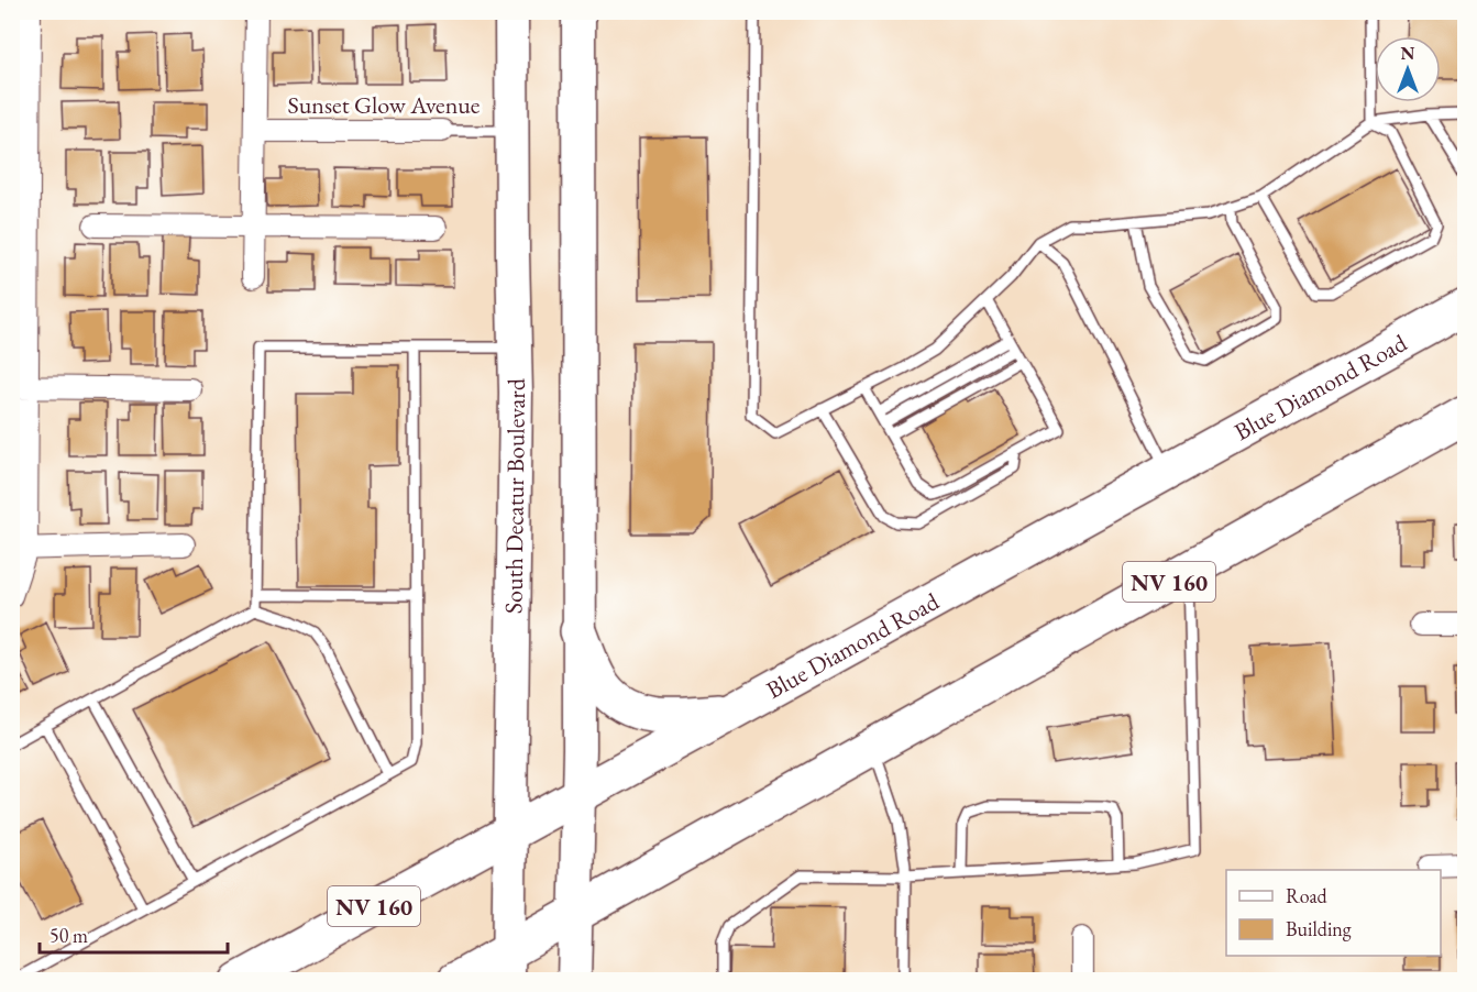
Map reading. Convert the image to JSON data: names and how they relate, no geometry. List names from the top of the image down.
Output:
{
  "streets": {
    "highway": ["Blue Diamond Road", "NV 160"],
    "main road": ["South Decatur Boulevard"],
    "street": ["Sunset Glow Avenue"]
  },
  "crossings": [
    ["Sunset Glow Avenue", "South Decatur Boulevard"],
    ["Blue Diamond Road", "South Decatur Boulevard"],
    ["South Decatur Boulevard", "NV 160"]
  ],
  "legend": ["Road", "Building"],
  "scale_bar": "50 m",
  "north": "top"
}
